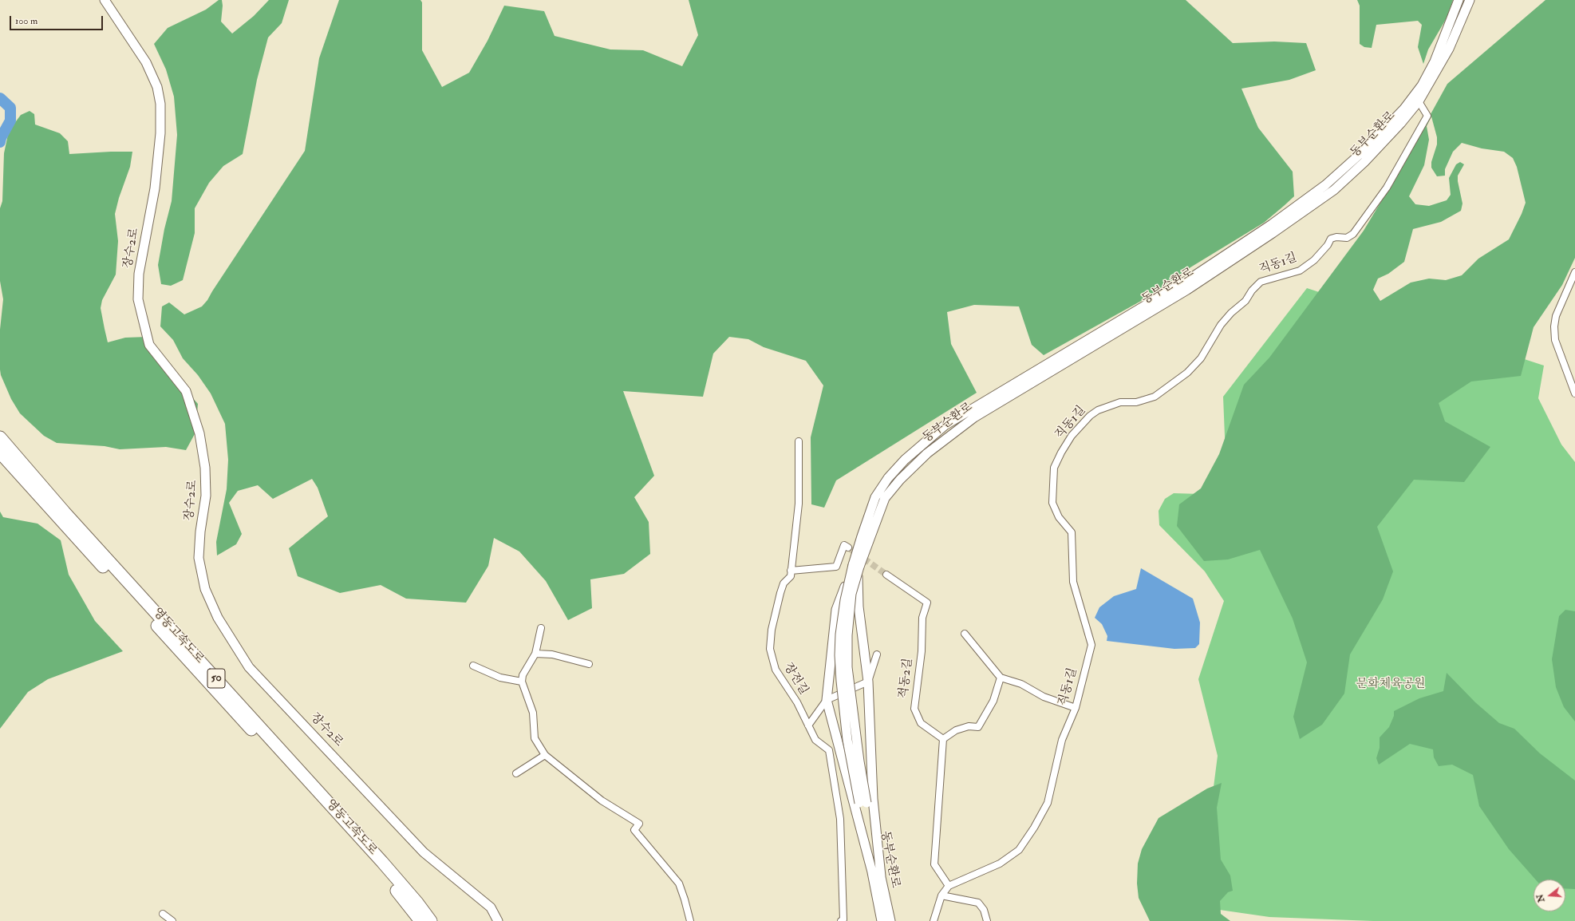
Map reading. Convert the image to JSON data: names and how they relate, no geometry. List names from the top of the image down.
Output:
{
  "streets": {
    "highway": ["영동고속도로", "50"],
    "street": [
      "동부순환로",
      "장수2로",
      "직동1길",
      "적동2길",
      "장전길"
    ]
  },
  "crossings": [
    ["동부순환로", "직동1길"]
  ],
  "parks": ["문화체육공원"],
  "scale_bar": "100 m",
  "north": "left"
}
